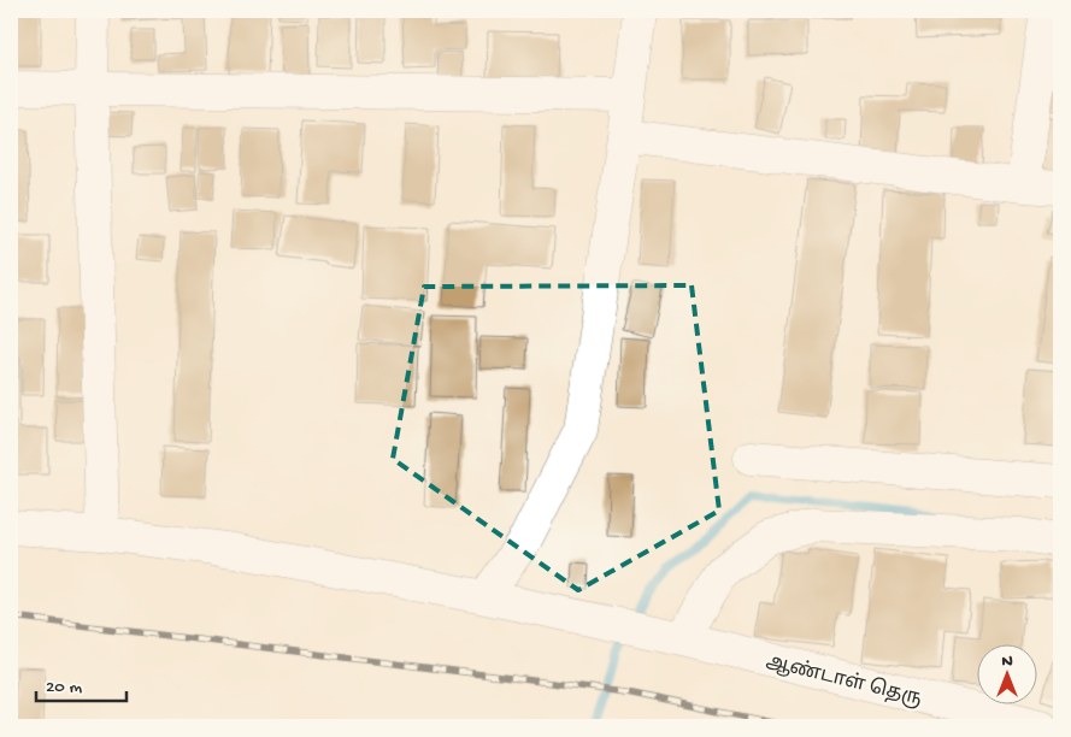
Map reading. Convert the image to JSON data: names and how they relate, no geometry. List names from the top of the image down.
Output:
{
  "streets": {
    "street": ["ஆண்டாள் தெரு"]
  },
  "scale_bar": "20 m",
  "north": "top"
}
